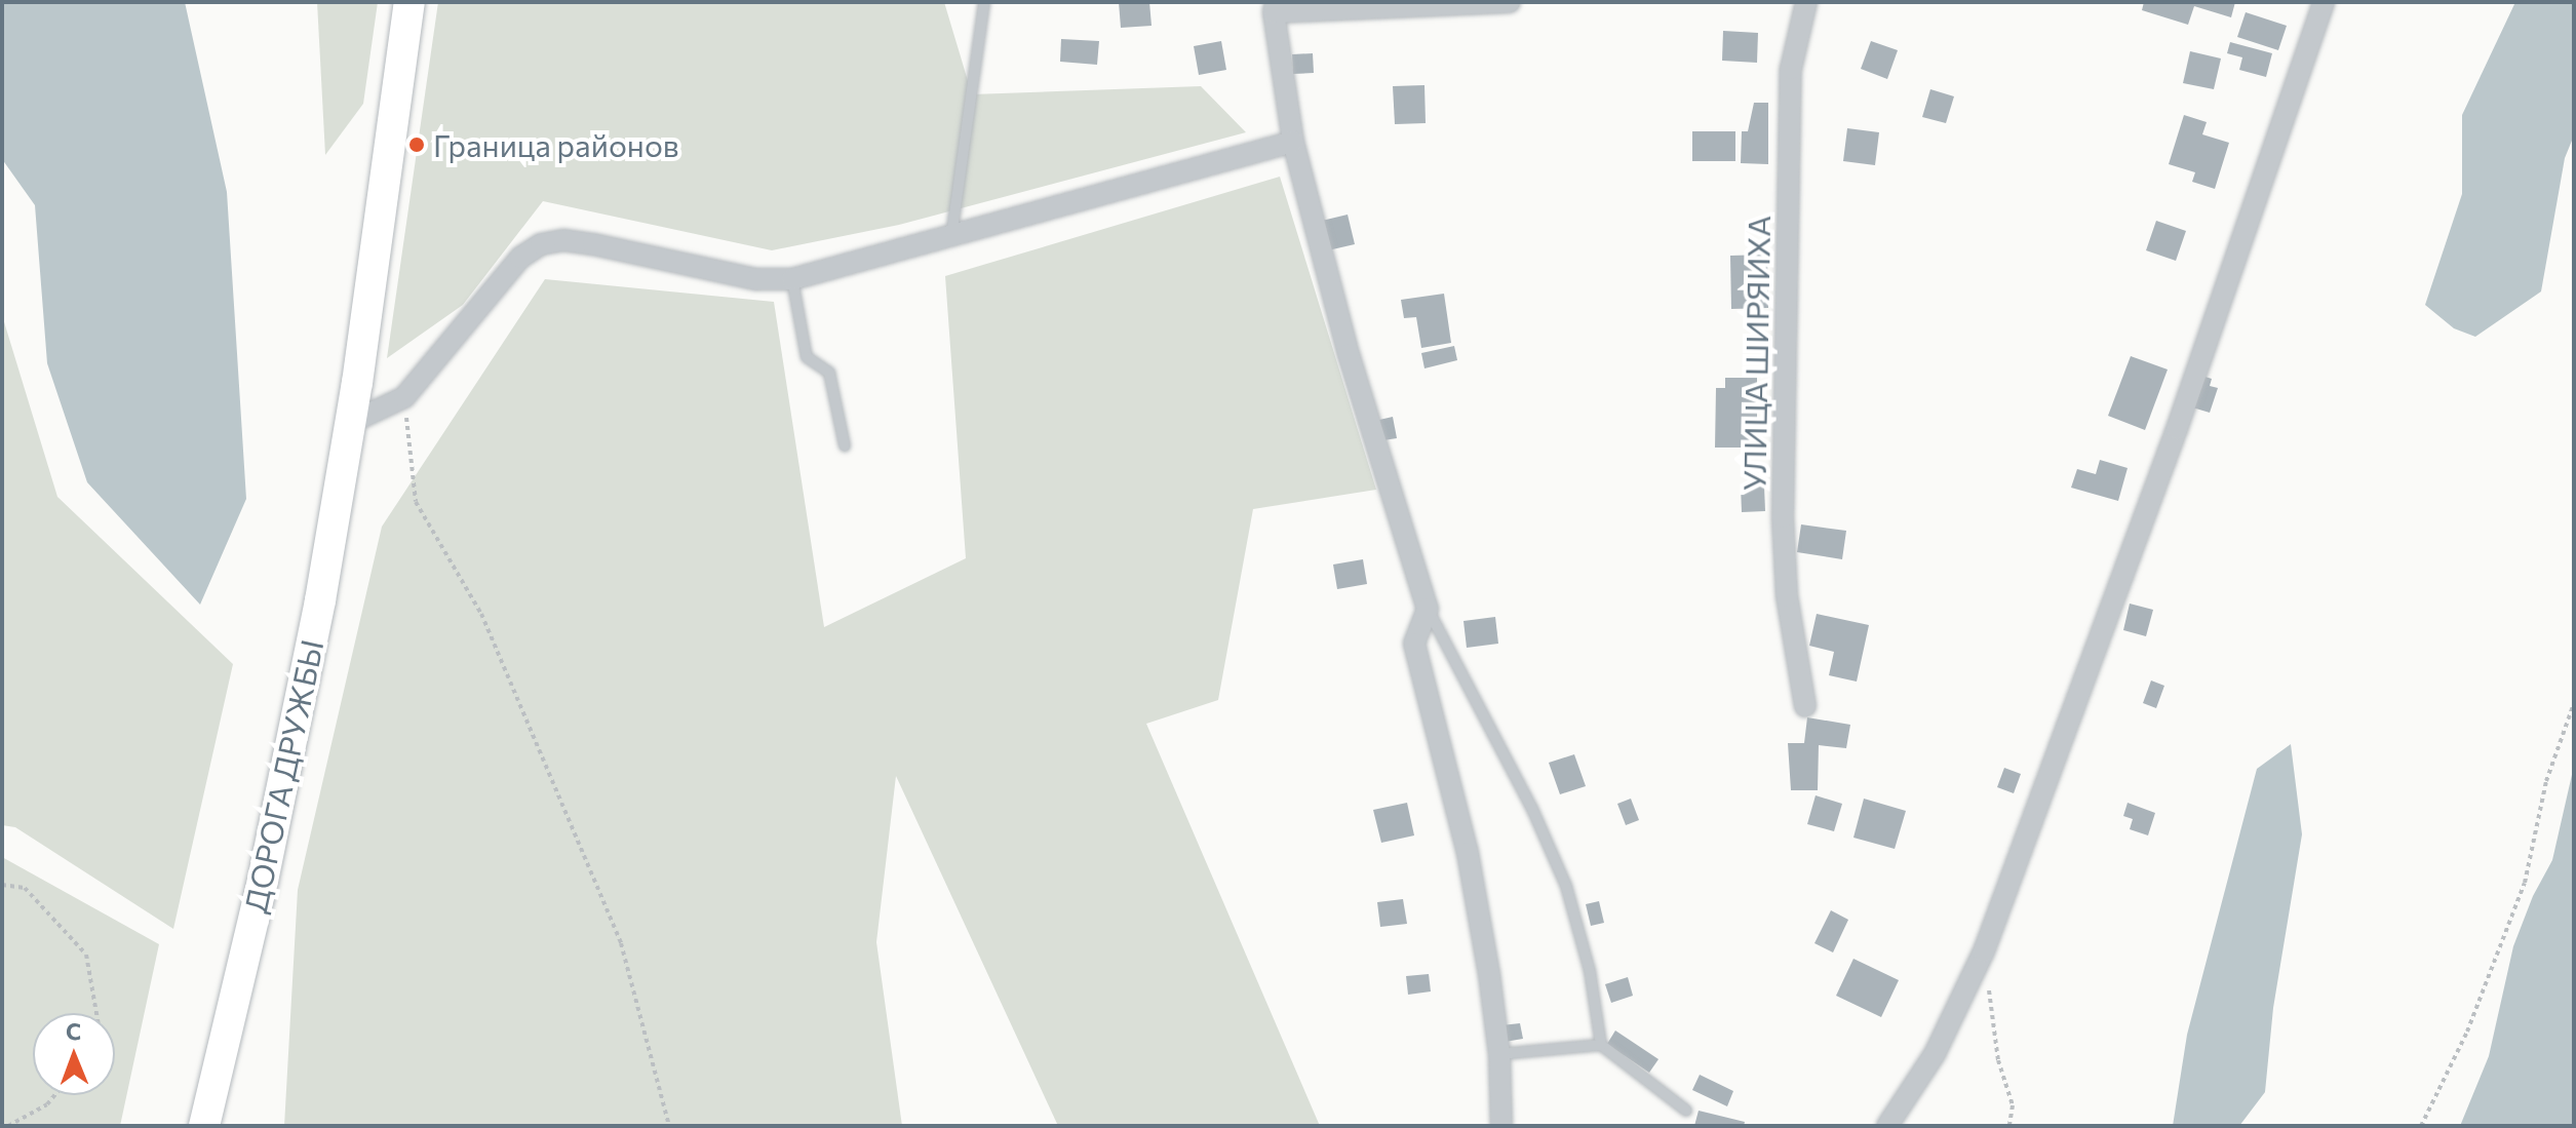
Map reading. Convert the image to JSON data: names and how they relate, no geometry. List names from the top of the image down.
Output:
{
  "streets": {
    "main road": ["ДОРОГА ДРУЖБЫ"],
    "street": ["УЛИЦА ШИРЯИХА"]
  },
  "places": ["Граница районов"],
  "north": "top"
}
